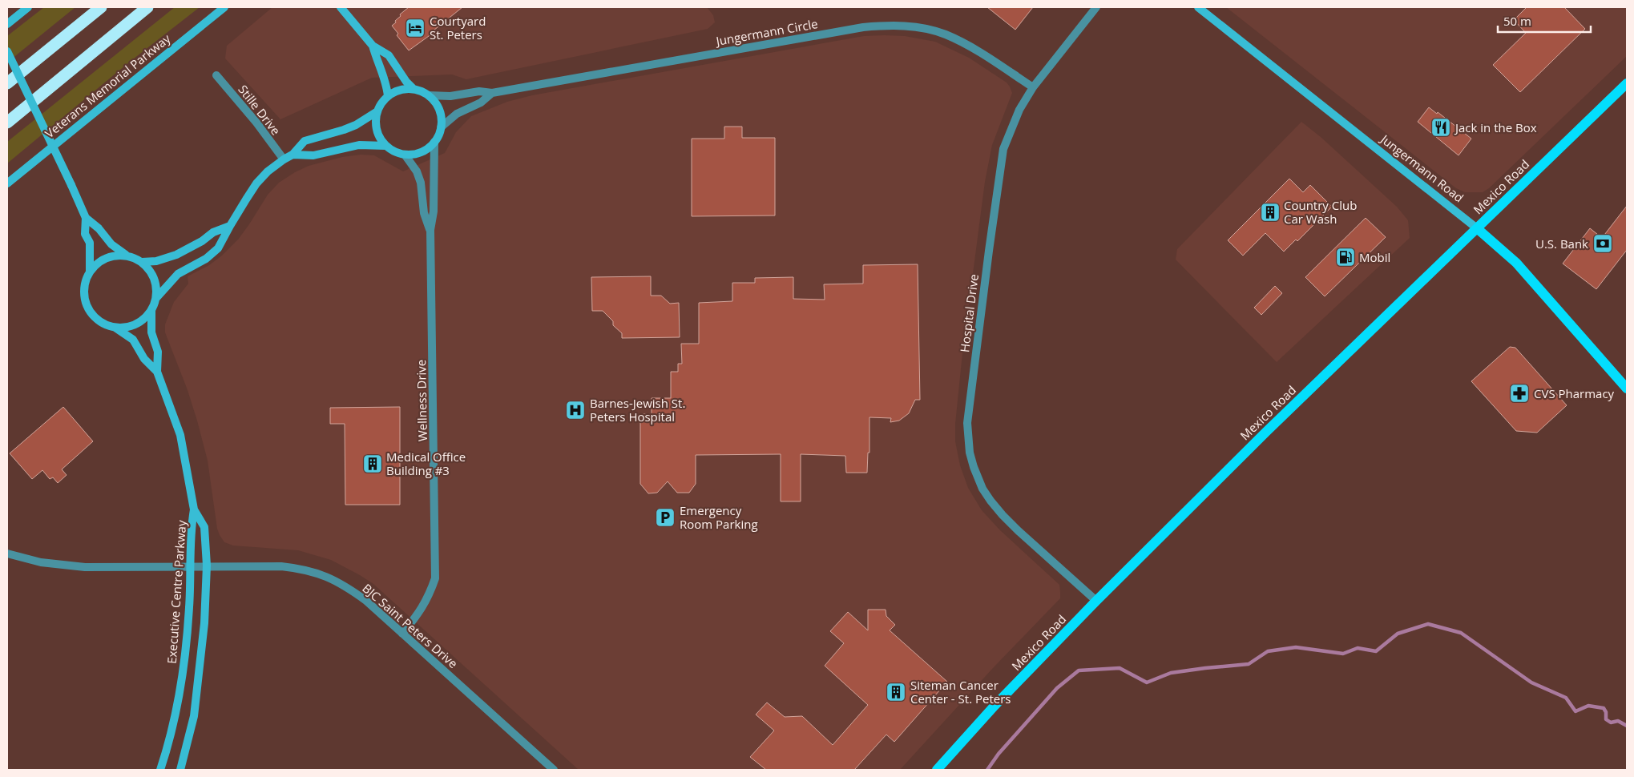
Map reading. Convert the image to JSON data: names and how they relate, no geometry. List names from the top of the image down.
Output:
{
  "streets": {
    "main road": ["Jungermann Road", "Mexico Road"],
    "street": [
      "Jungermann Circle",
      "Veterans Memorial Parkway",
      "Stille Drive",
      "Hospital Drive",
      "Wellness Drive",
      "Executive Centre Parkway",
      "BJC Saint Peters Drive"
    ]
  },
  "crossings": [
    ["Jungermann Circle", "Hospital Drive"],
    ["Jungermann Circle", "Wellness Drive"],
    ["Jungermann Road", "Mexico Road"],
    ["Mexico Road", "Hospital Drive"],
    ["Wellness Drive", "BJC Saint Peters Drive"],
    ["Executive Centre Parkway", "BJC Saint Peters Drive"]
  ],
  "places": {
    "hotel": ["Courtyard St. Peters"],
    "restaurant": ["Jack in the Box"],
    "building": ["Country Club Car Wash", "Medical Office Building #3", "Siteman Cancer Center - St. Peters"],
    "bank": ["U.S. Bank"],
    "fuel station": ["Mobil"],
    "pharmacy": ["CVS Pharmacy"],
    "hospital": ["Barnes-Jewish St. Peters Hospital"],
    "parking": ["Emergency Room Parking"]
  },
  "scale_bar": "50 m"
}
